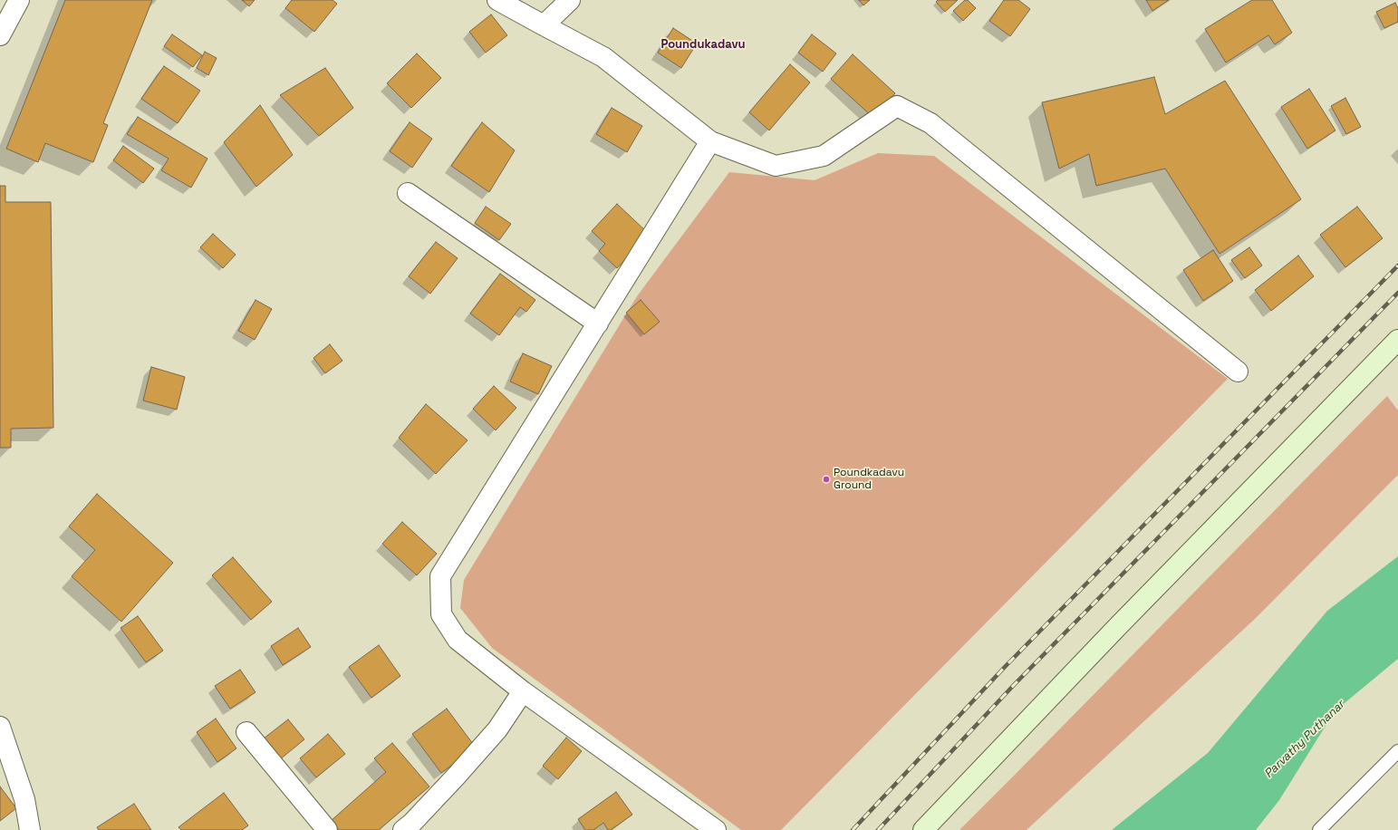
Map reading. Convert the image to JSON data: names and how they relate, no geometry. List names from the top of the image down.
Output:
{
  "districts": ["Poundukadavu"],
  "water": ["Parvathy Puthanar"],
  "places": ["Poundkadavu Ground"]
}
